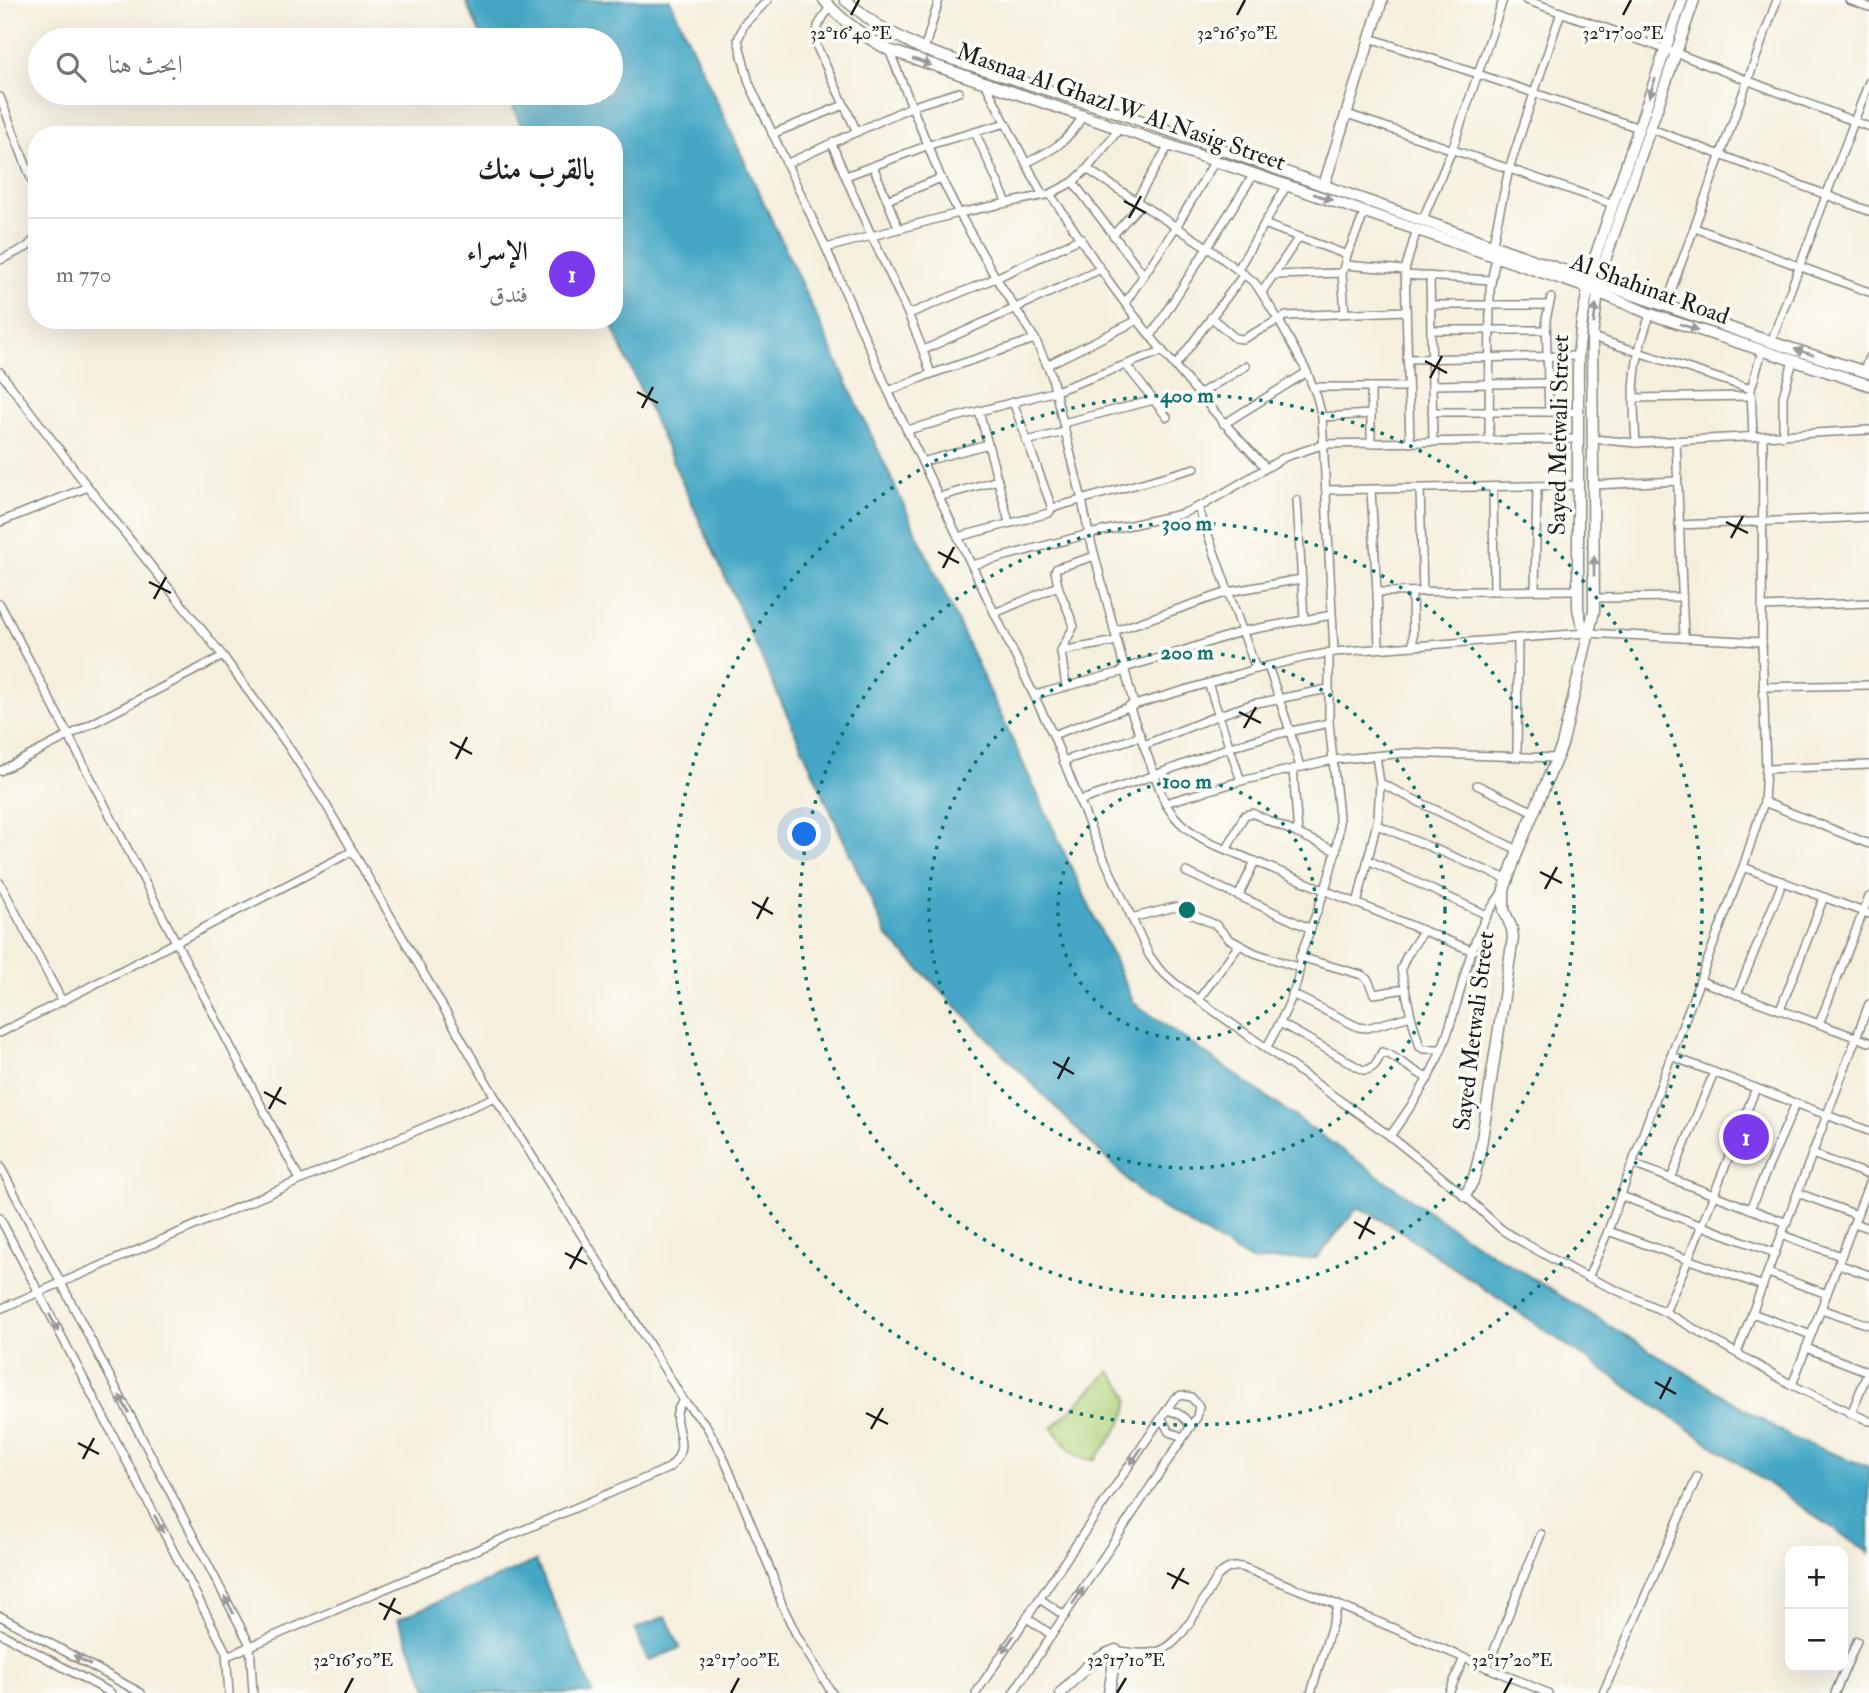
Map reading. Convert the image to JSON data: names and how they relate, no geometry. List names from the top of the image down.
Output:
{
  "streets": {
    "street": ["Masnaa Al Ghazl W Al Nasig Street", "Al Shahinat Road", "Sayed Metwali Street"]
  },
  "crossings": [
    ["Masnaa Al Ghazl W Al Nasig Street", "Al Shahinat Road"],
    ["Al Shahinat Road", "Sayed Metwali Street"]
  ],
  "page": {
    "search": "ابحث هنا",
    "heading": "بالقرب منك",
    "list": [
      {
        "mark": "1",
        "name": "الإسراء",
        "note": "فندق",
        "value": "770 m"
      }
    ],
    "pins": "1",
    "map_buttons": ["+", "−"]
  },
  "coordinates": [
    "32°16'40\"E",
    "32°16'50\"E",
    "32°17'00\"E",
    "32°17'10\"E",
    "32°17'20\"E"
  ],
  "rings": [
    "400 m",
    "300 m",
    "200 m",
    "100 m"
  ]
}
